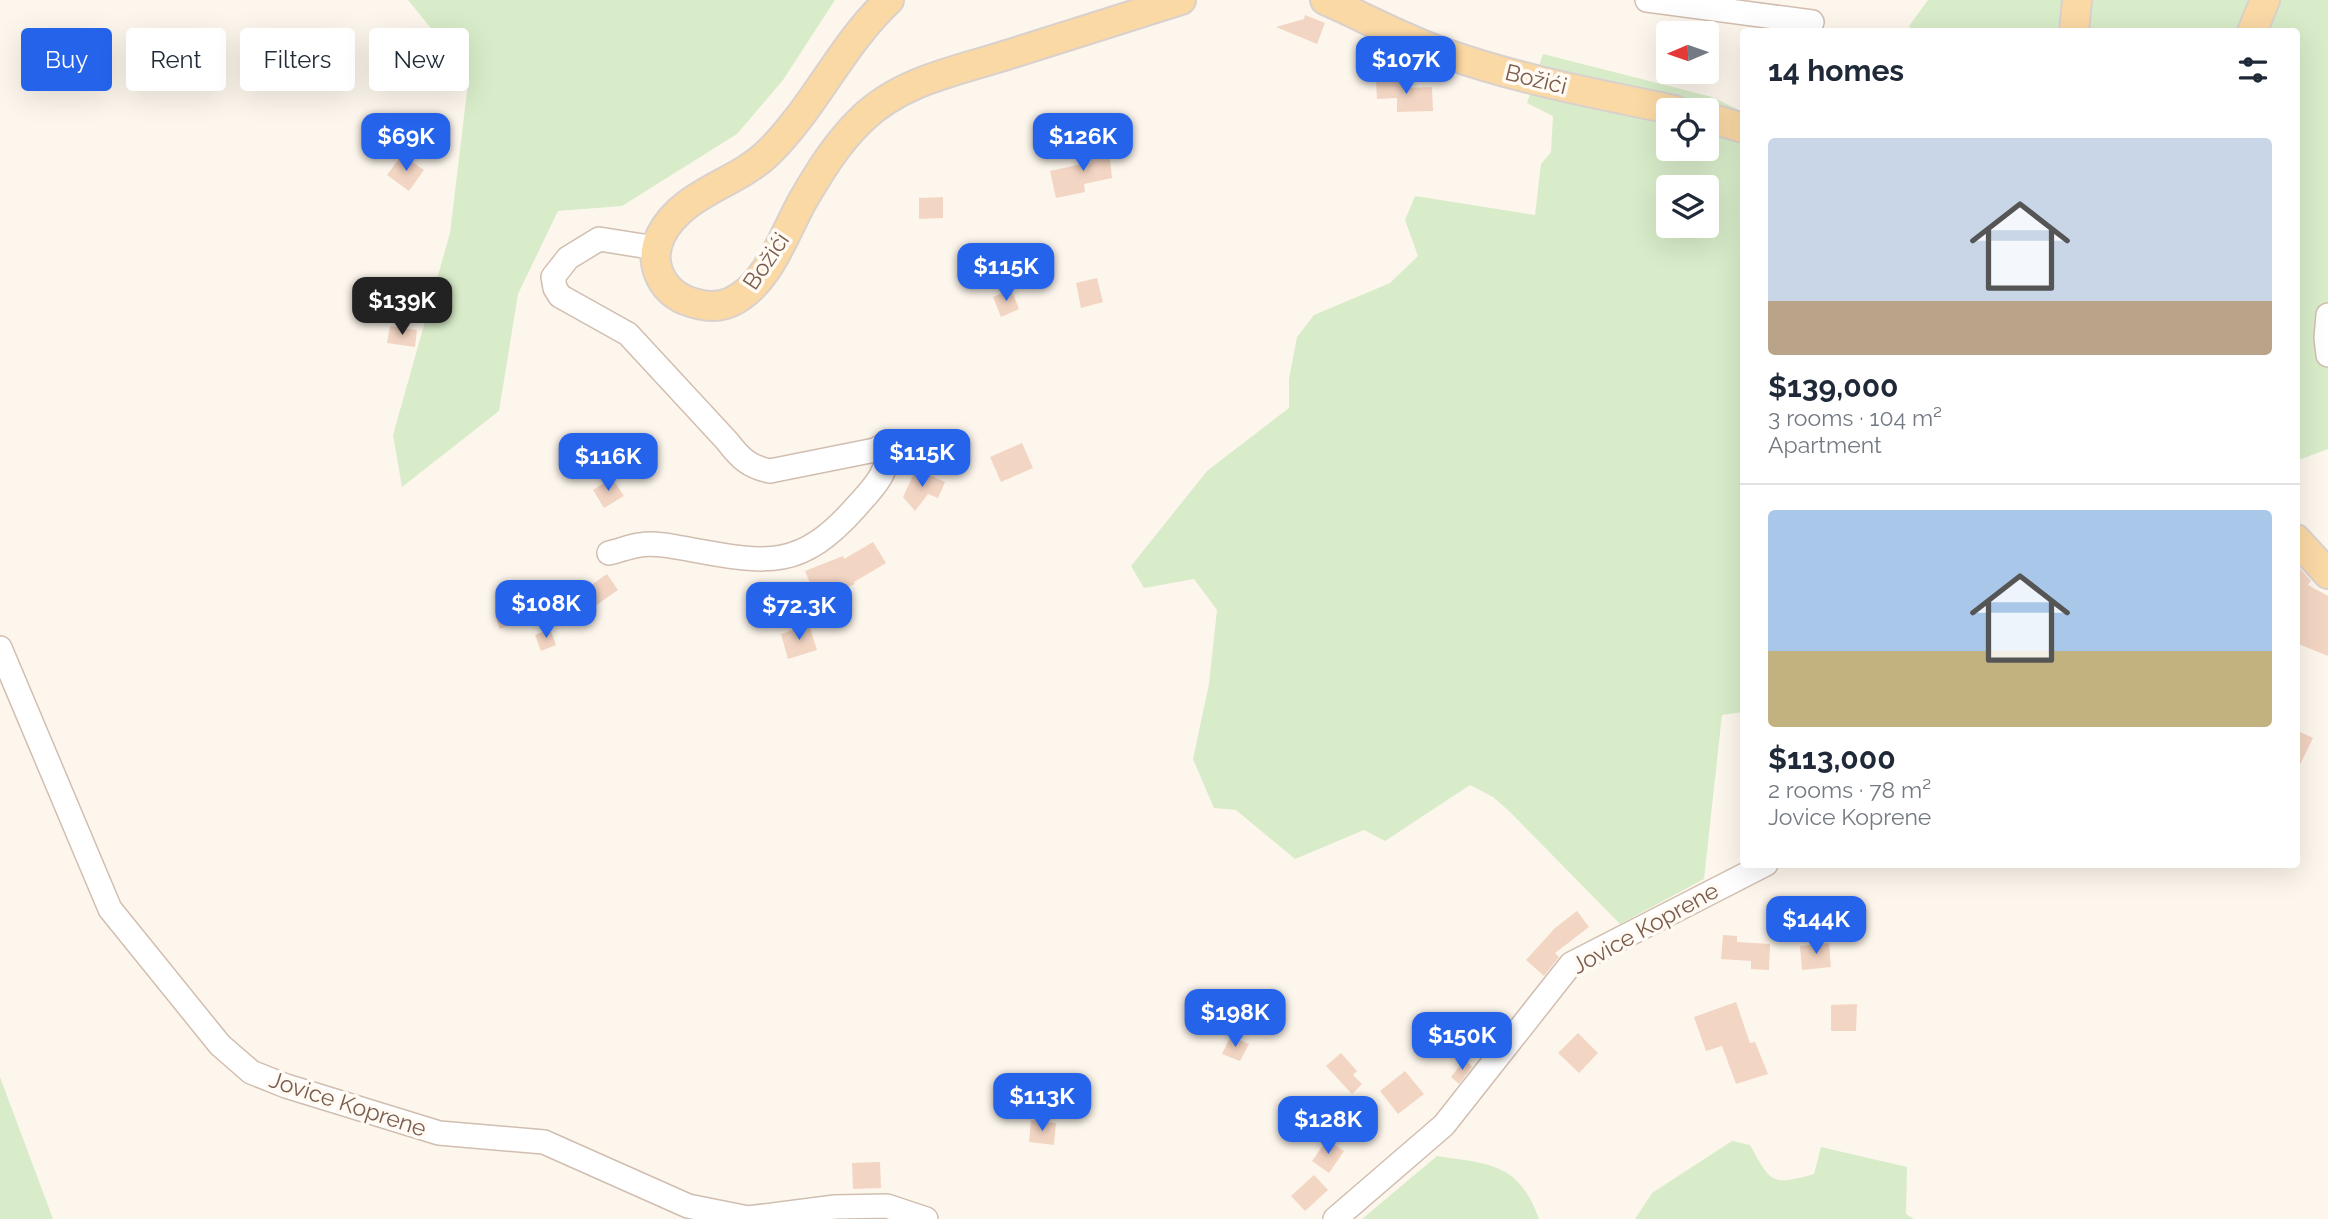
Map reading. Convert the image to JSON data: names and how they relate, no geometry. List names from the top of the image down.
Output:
{
  "streets": {
    "main road": ["Božići"],
    "street": ["Jovice Koprene"]
  },
  "north": "left",
  "page": {
    "chip": [
      "Buy",
      "Rent",
      "Filters",
      "New"
    ],
    "heading": "14 homes",
    "price": [
      "$107K",
      "$69K",
      "$126K",
      "$115K",
      "$139K",
      "$115K",
      "$116K",
      "$108K",
      "$72.3K",
      "$144K",
      "$198K",
      "$150K",
      "$113K",
      "$128K"
    ],
    "list": [
      {
        "name": "$139,000",
        "note": "3 rooms · 104 m² · Apartment"
      },
      {
        "name": "$113,000",
        "note": "2 rooms · 78 m² · Jovice Koprene"
      }
    ]
  }
}
